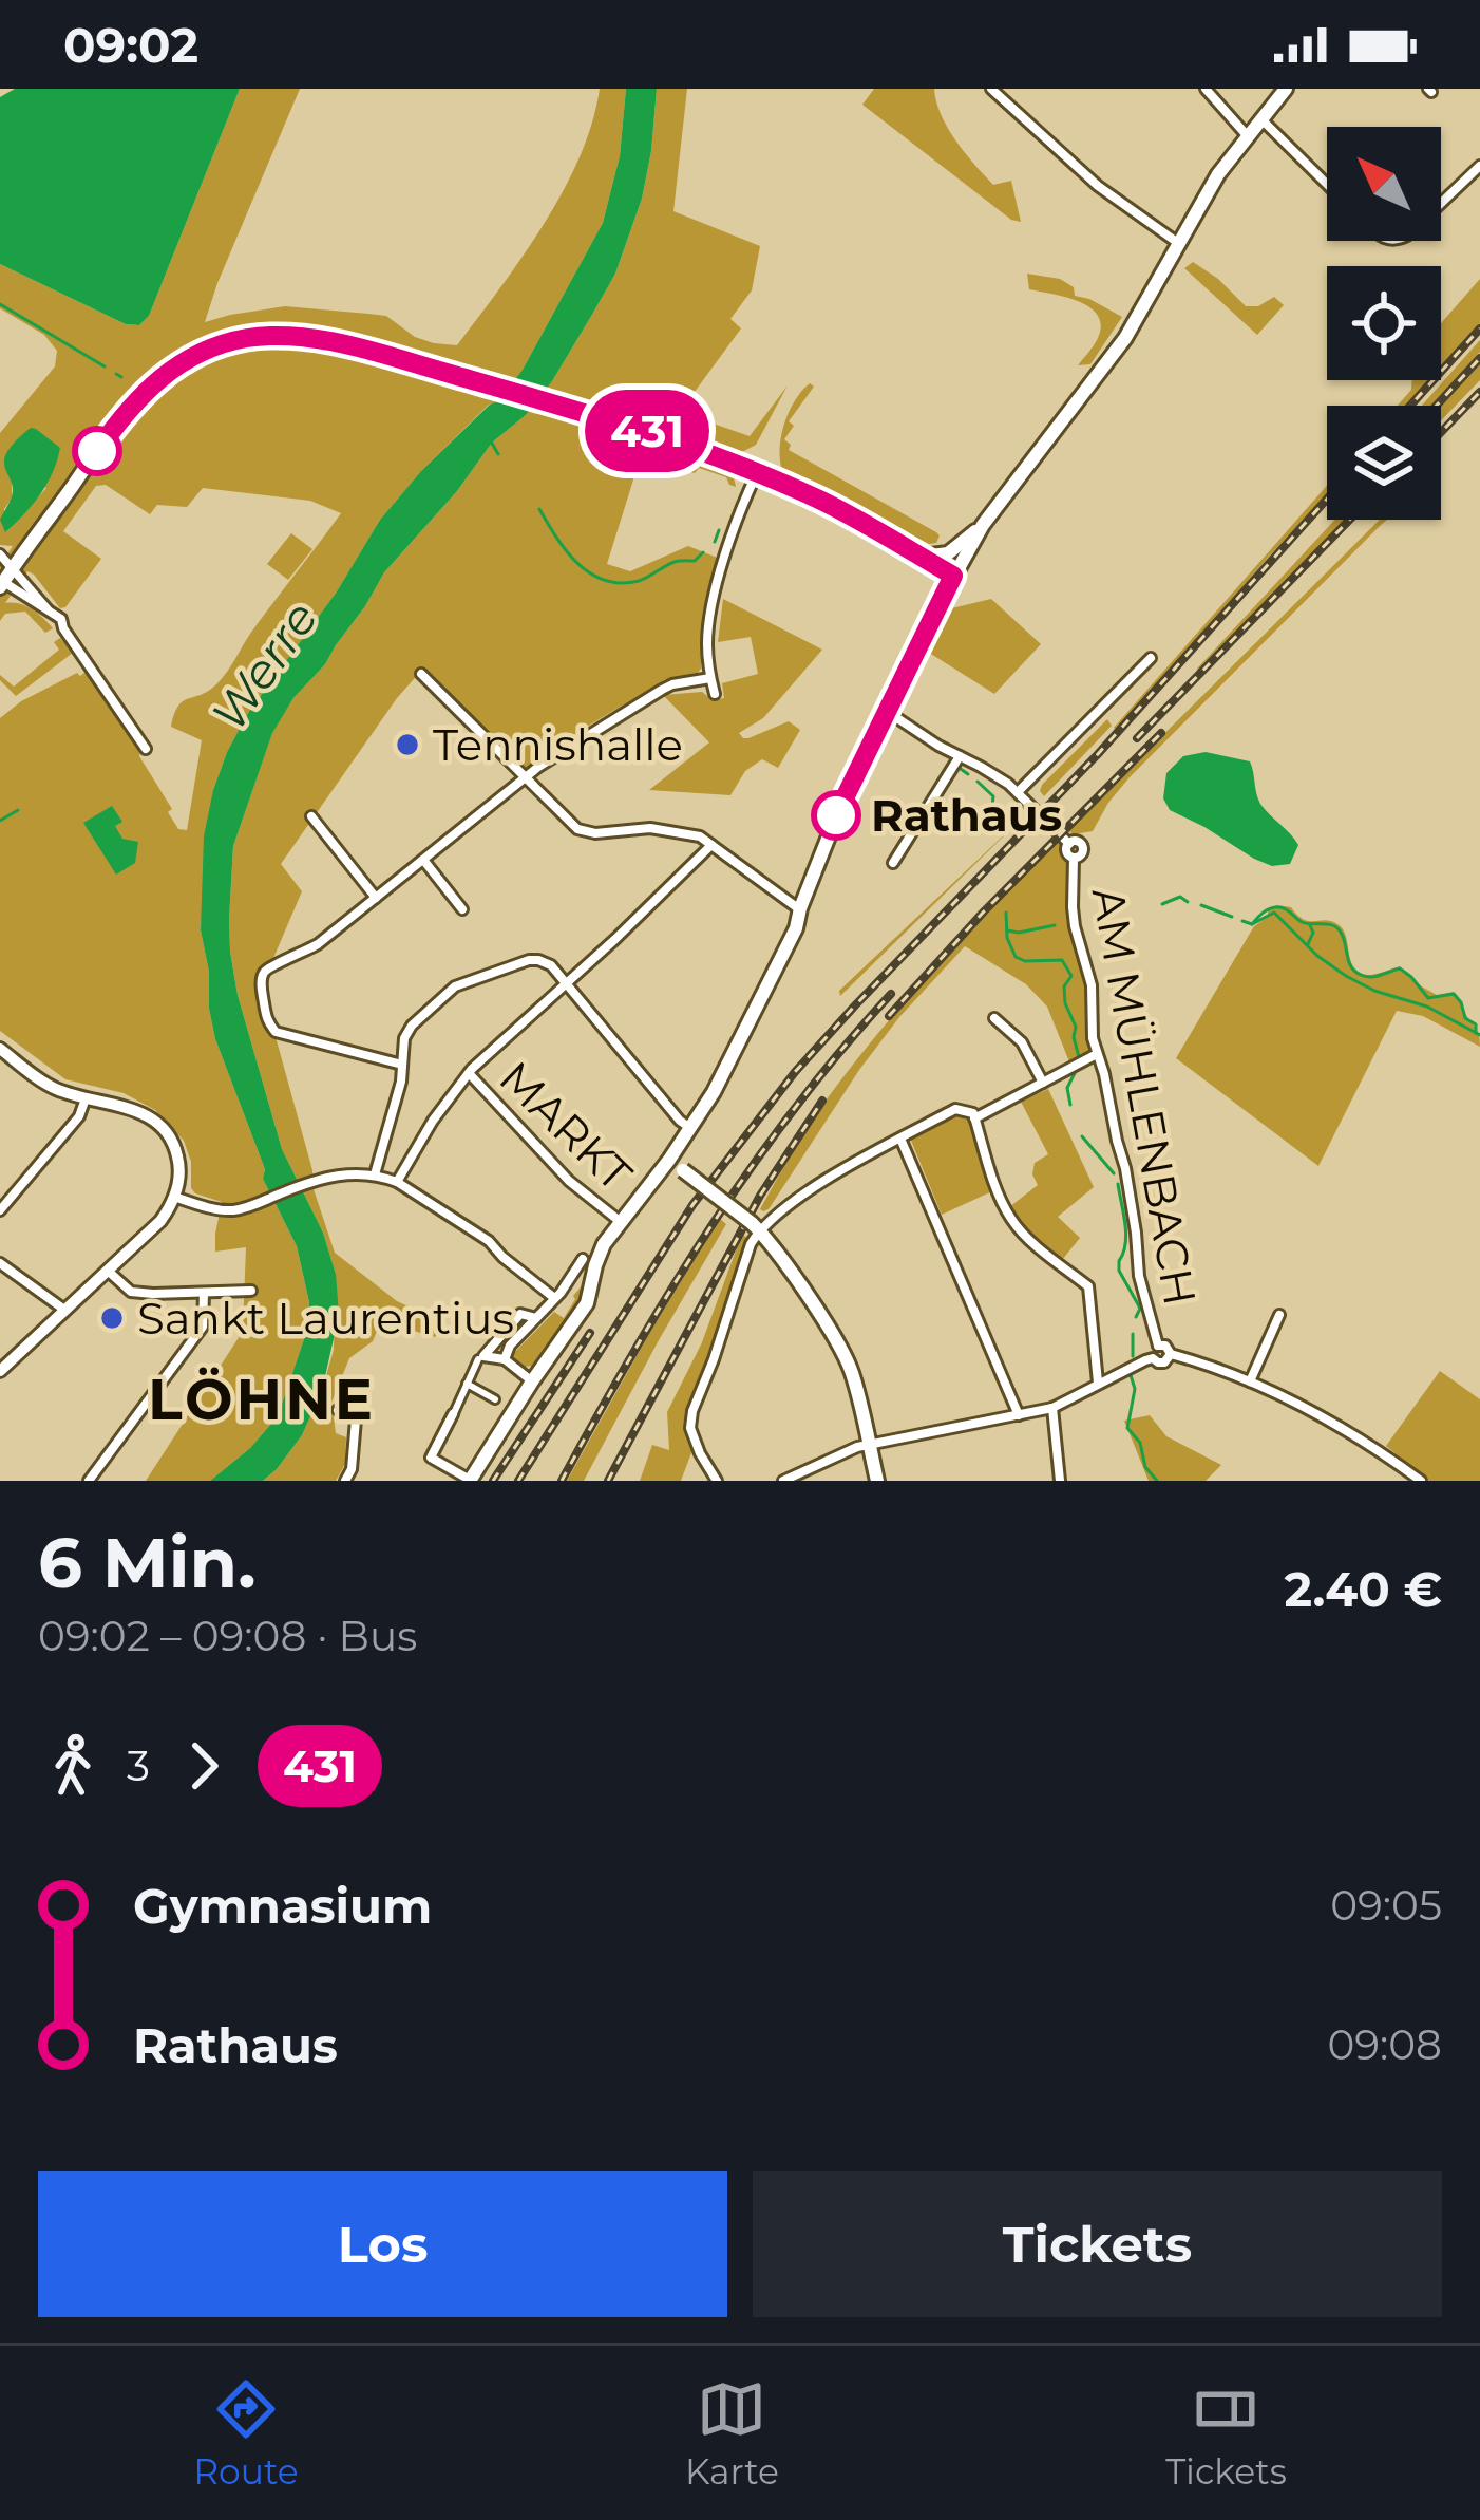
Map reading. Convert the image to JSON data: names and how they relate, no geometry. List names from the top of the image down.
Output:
{
  "streets": {
    "street": ["AM MÜHLENBACH", "MARKT"]
  },
  "districts": ["LÖHNE"],
  "water": ["Werre"],
  "places": ["Tennishalle", "Rathaus", "Sankt Laurentius"],
  "lines": ["bus line 431"],
  "north": "top left",
  "page": {
    "status": "09:02",
    "on_map": "431",
    "heading": ["6 Min.", "09:02 – 09:08 · Bus", "2.40 €"],
    "legs": ["3", "431"],
    "list": [
      {
        "name": "Gymnasium",
        "value": "09:05"
      },
      {
        "name": "Rathaus",
        "value": "09:08"
      }
    ],
    "buttons": ["Los", "Tickets"],
    "tabs": ["Route", "Karte", "Tickets"]
  }
}
